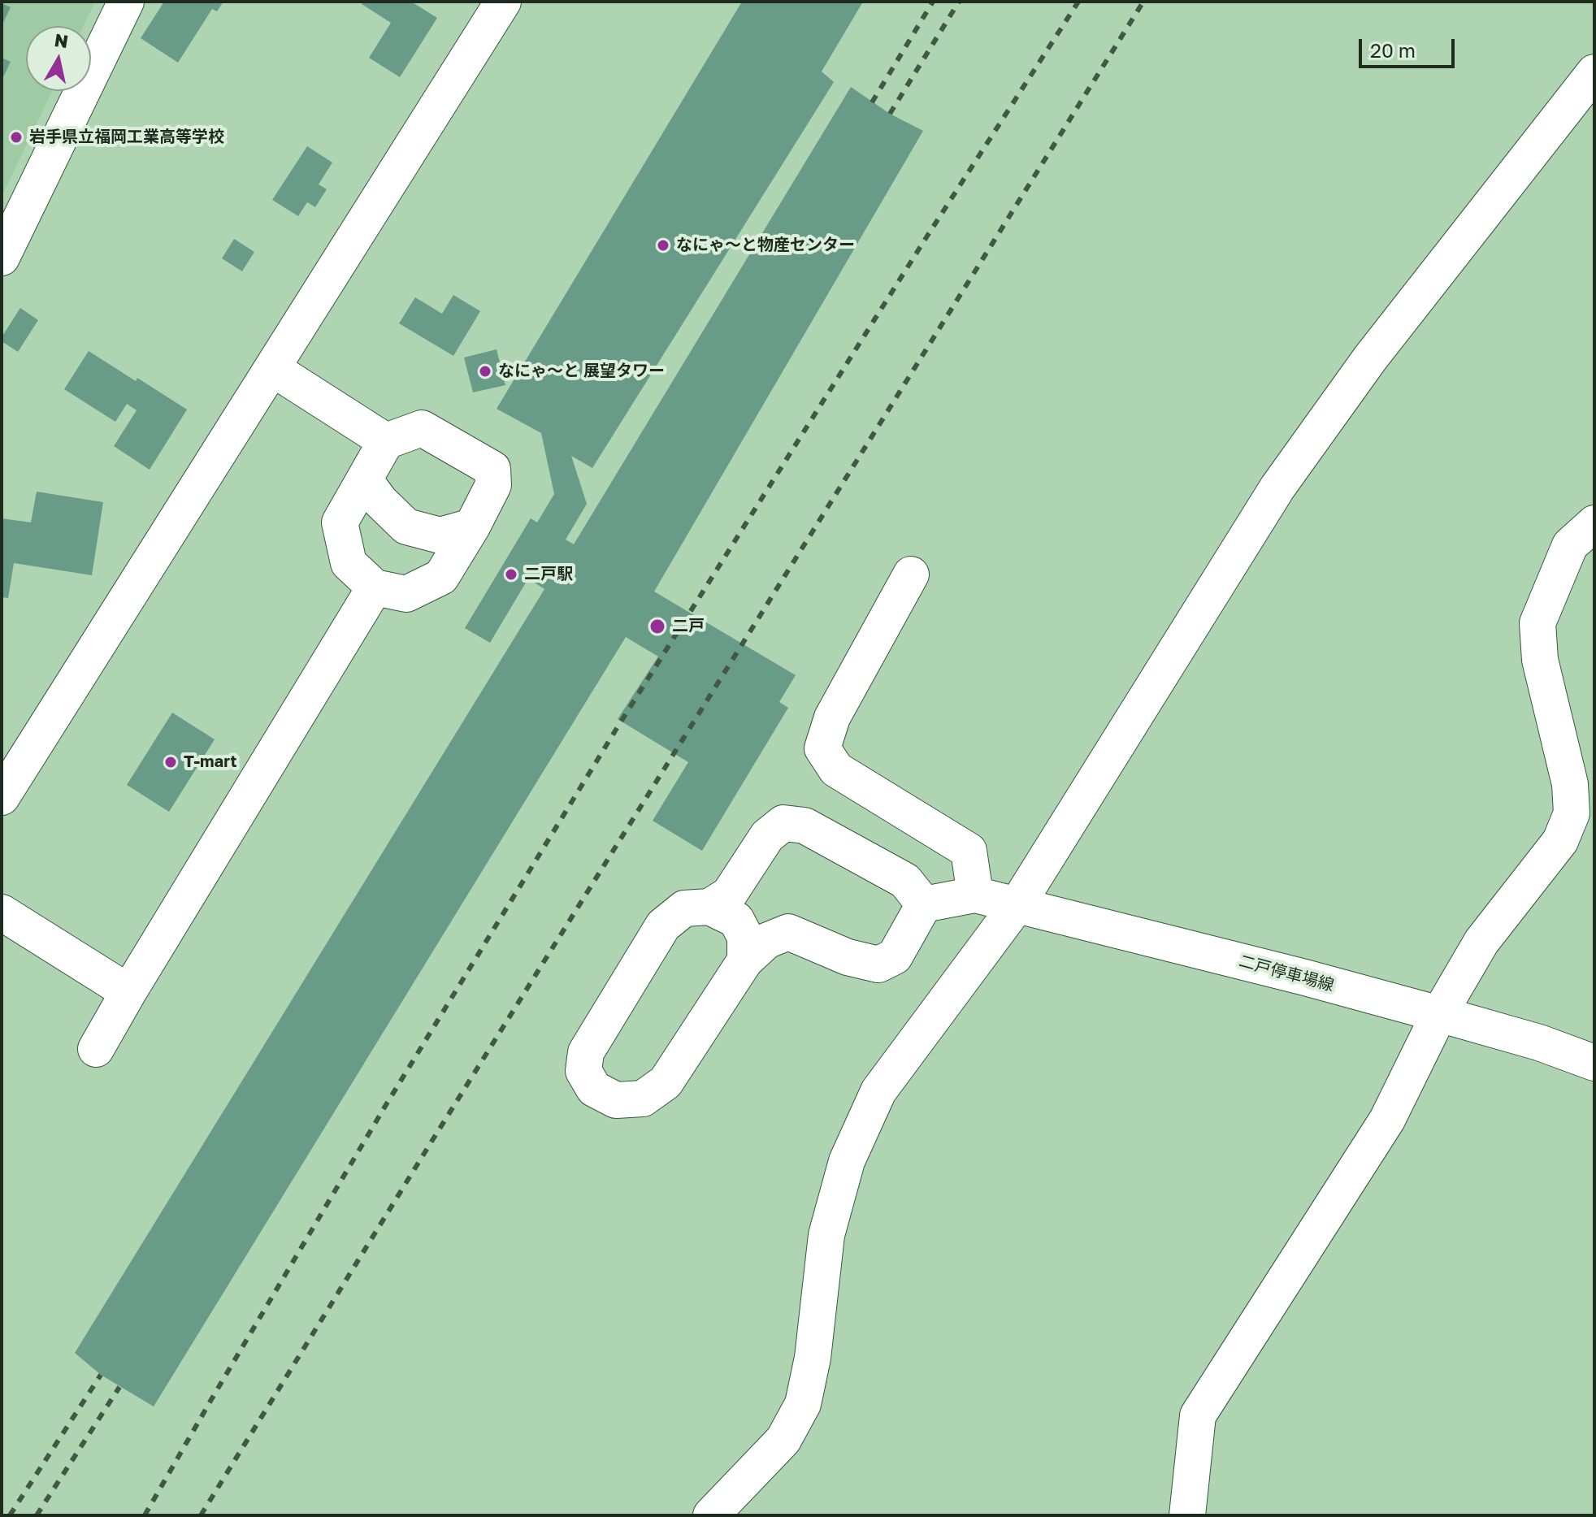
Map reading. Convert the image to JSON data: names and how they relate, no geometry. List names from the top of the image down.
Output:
{
  "streets": {
    "street": ["二戸停車場線"]
  },
  "places": [
    "岩手県立福岡工業高等学校",
    "なにゃ～と物産センター",
    "なにゃ～と 展望タワー",
    "二戸駅",
    "二戸",
    "T-mart"
  ],
  "scale_bar": "20 m",
  "north": "top"
}
